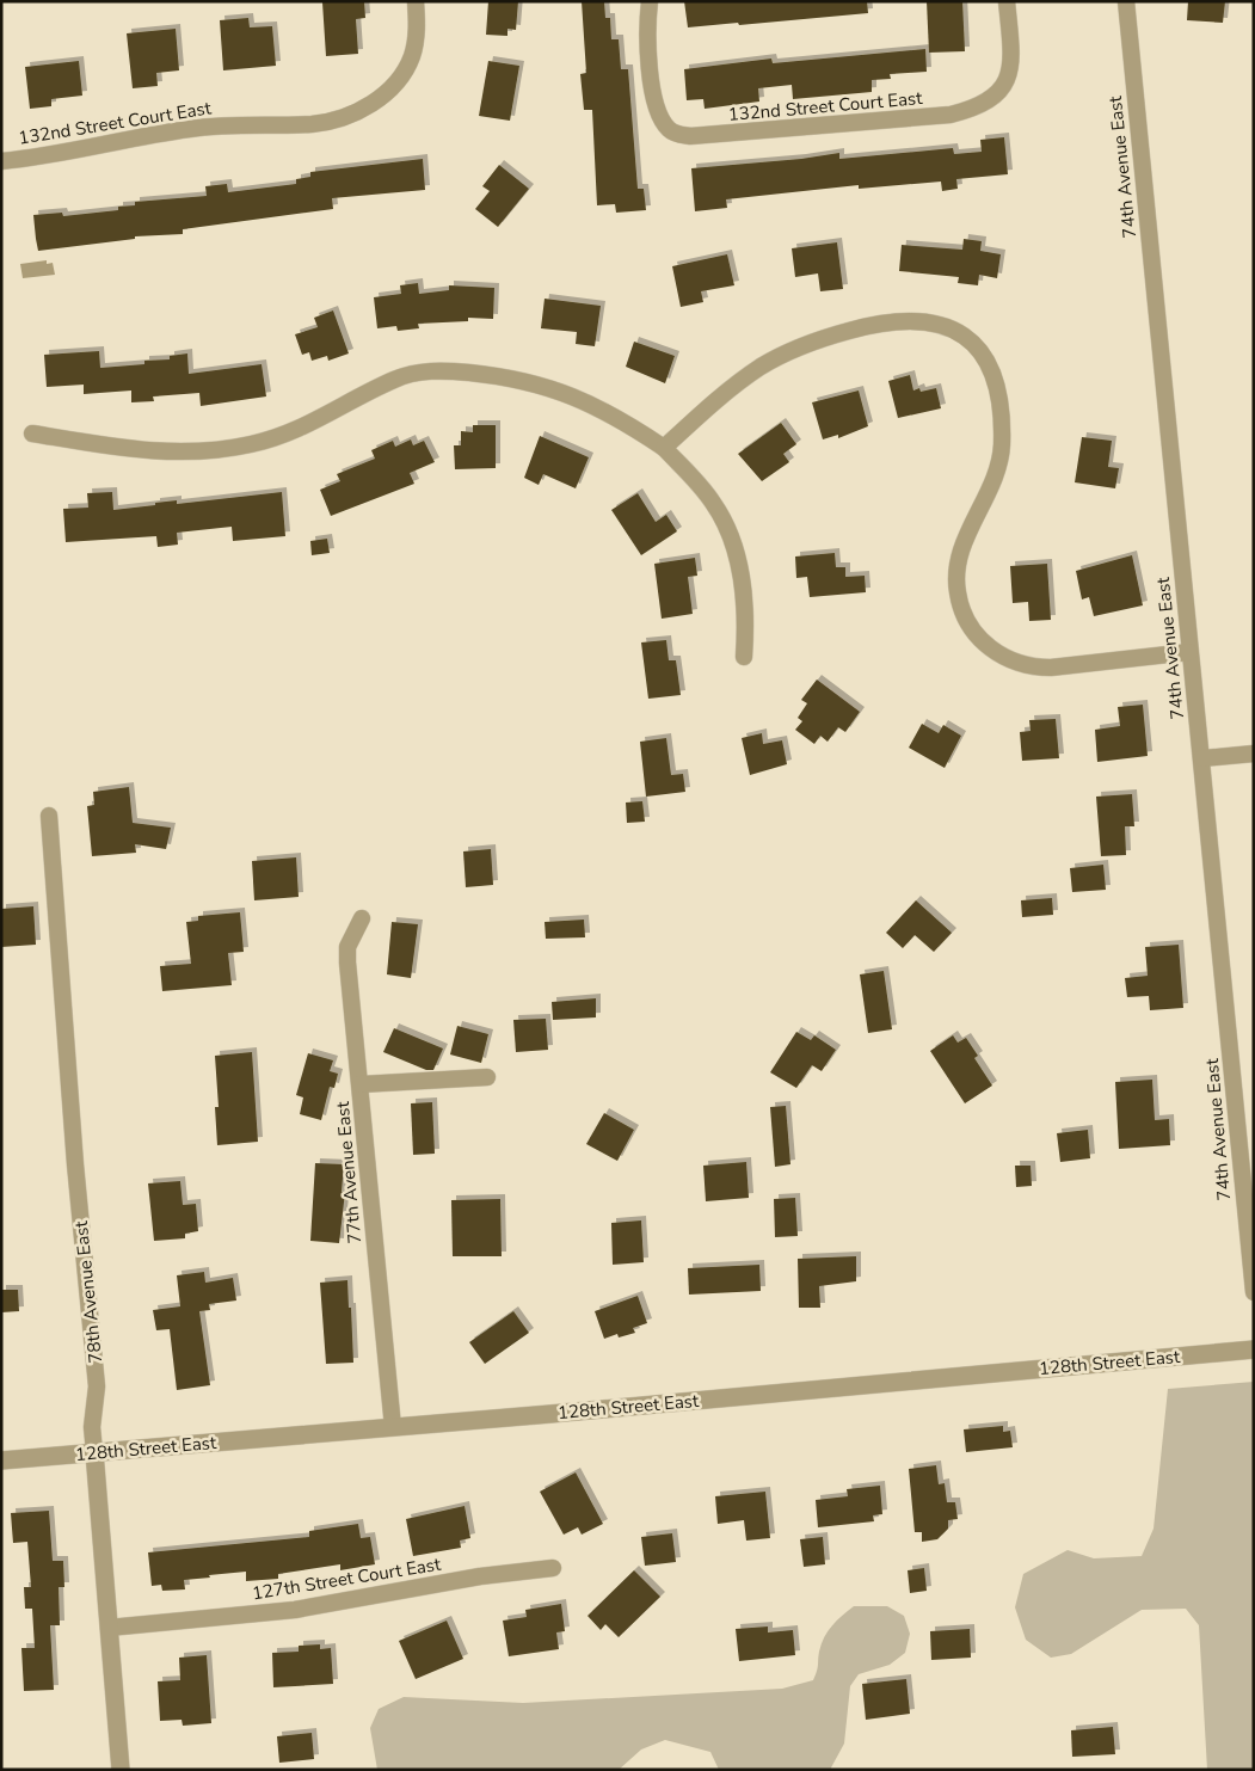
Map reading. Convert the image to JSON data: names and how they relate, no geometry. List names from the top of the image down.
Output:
{
  "streets": {
    "street": [
      "132nd Street Court East",
      "74th Avenue East",
      "77th Avenue East",
      "78th Avenue East",
      "128th Street East",
      "127th Street Court East"
    ]
  },
  "crossings": [
    ["77th Avenue East", "128th Street East"],
    ["78th Avenue East", "128th Street East"],
    ["78th Avenue East", "127th Street Court East"]
  ]
}
